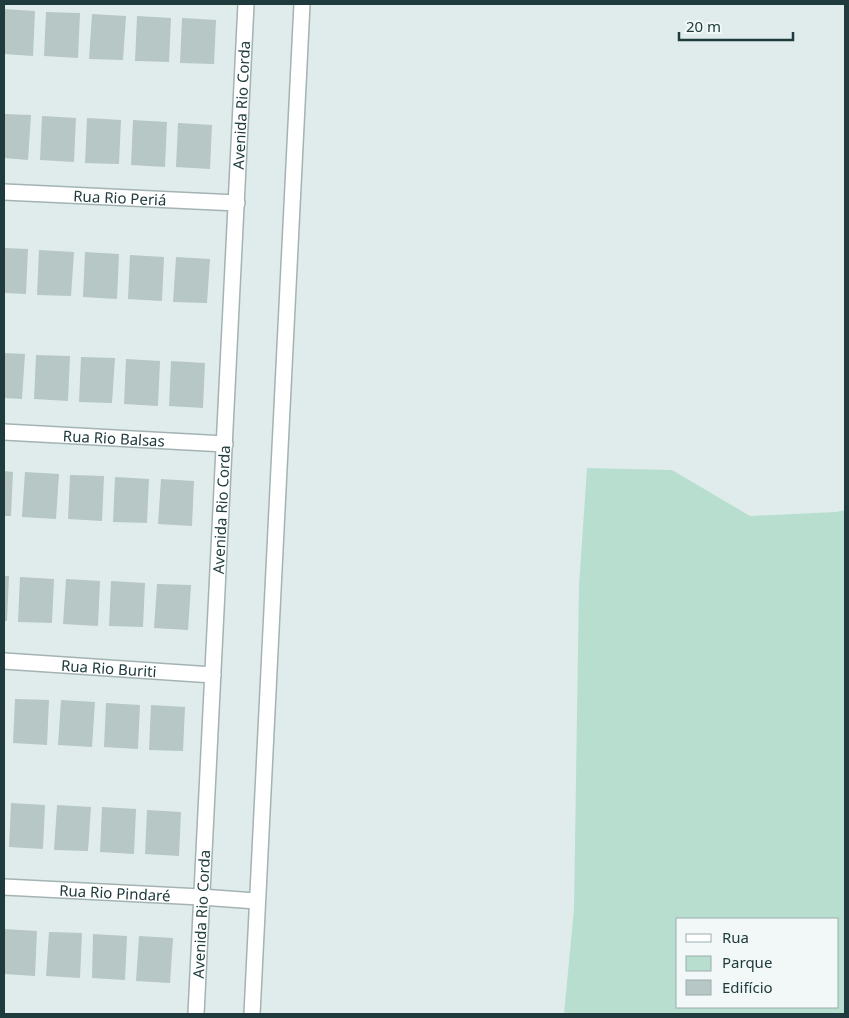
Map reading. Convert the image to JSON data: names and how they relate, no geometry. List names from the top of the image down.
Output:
{
  "streets": {
    "street": [
      "Avenida Rio Corda",
      "Rua Rio Periá",
      "Rua Rio Balsas",
      "Rua Rio Buriti",
      "Rua Rio Pindaré"
    ]
  },
  "crossings": [
    ["Avenida Rio Corda", "Rua Rio Periá"],
    ["Avenida Rio Corda", "Rua Rio Balsas"],
    ["Avenida Rio Corda", "Rua Rio Buriti"],
    ["Avenida Rio Corda", "Rua Rio Pindaré"]
  ],
  "legend": ["Rua", "Parque", "Edifício"],
  "scale_bar": "20 m"
}
